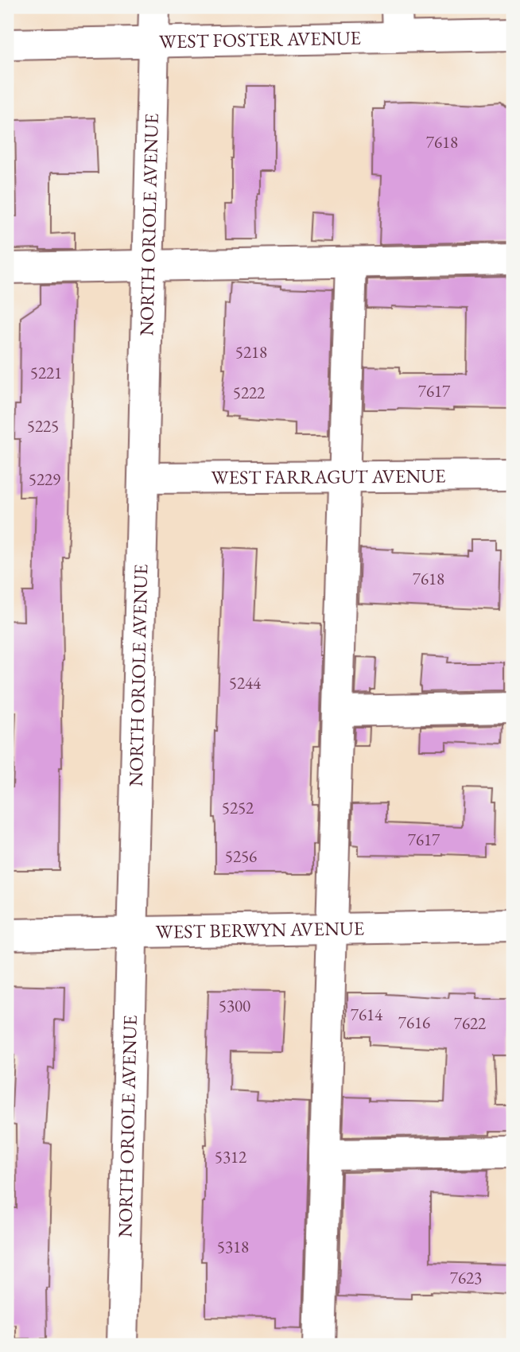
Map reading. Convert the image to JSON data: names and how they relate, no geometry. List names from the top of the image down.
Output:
{
  "streets": {
    "street": [
      "WEST FOSTER AVENUE",
      "NORTH ORIOLE AVENUE",
      "WEST FARRAGUT AVENUE",
      "WEST BERWYN AVENUE"
    ]
  },
  "crossings": [
    ["WEST FOSTER AVENUE", "NORTH ORIOLE AVENUE"],
    ["NORTH ORIOLE AVENUE", "WEST FARRAGUT AVENUE"],
    ["NORTH ORIOLE AVENUE", "WEST BERWYN AVENUE"]
  ],
  "house_numbers": [
    "7618",
    "5218",
    "5221",
    "7617",
    "5222",
    "5225",
    "5229",
    "7618",
    "5244",
    "5252",
    "7617",
    "5256",
    "5300",
    "7614",
    "7616",
    "7622",
    "5312",
    "5318",
    "7623"
  ]
}
